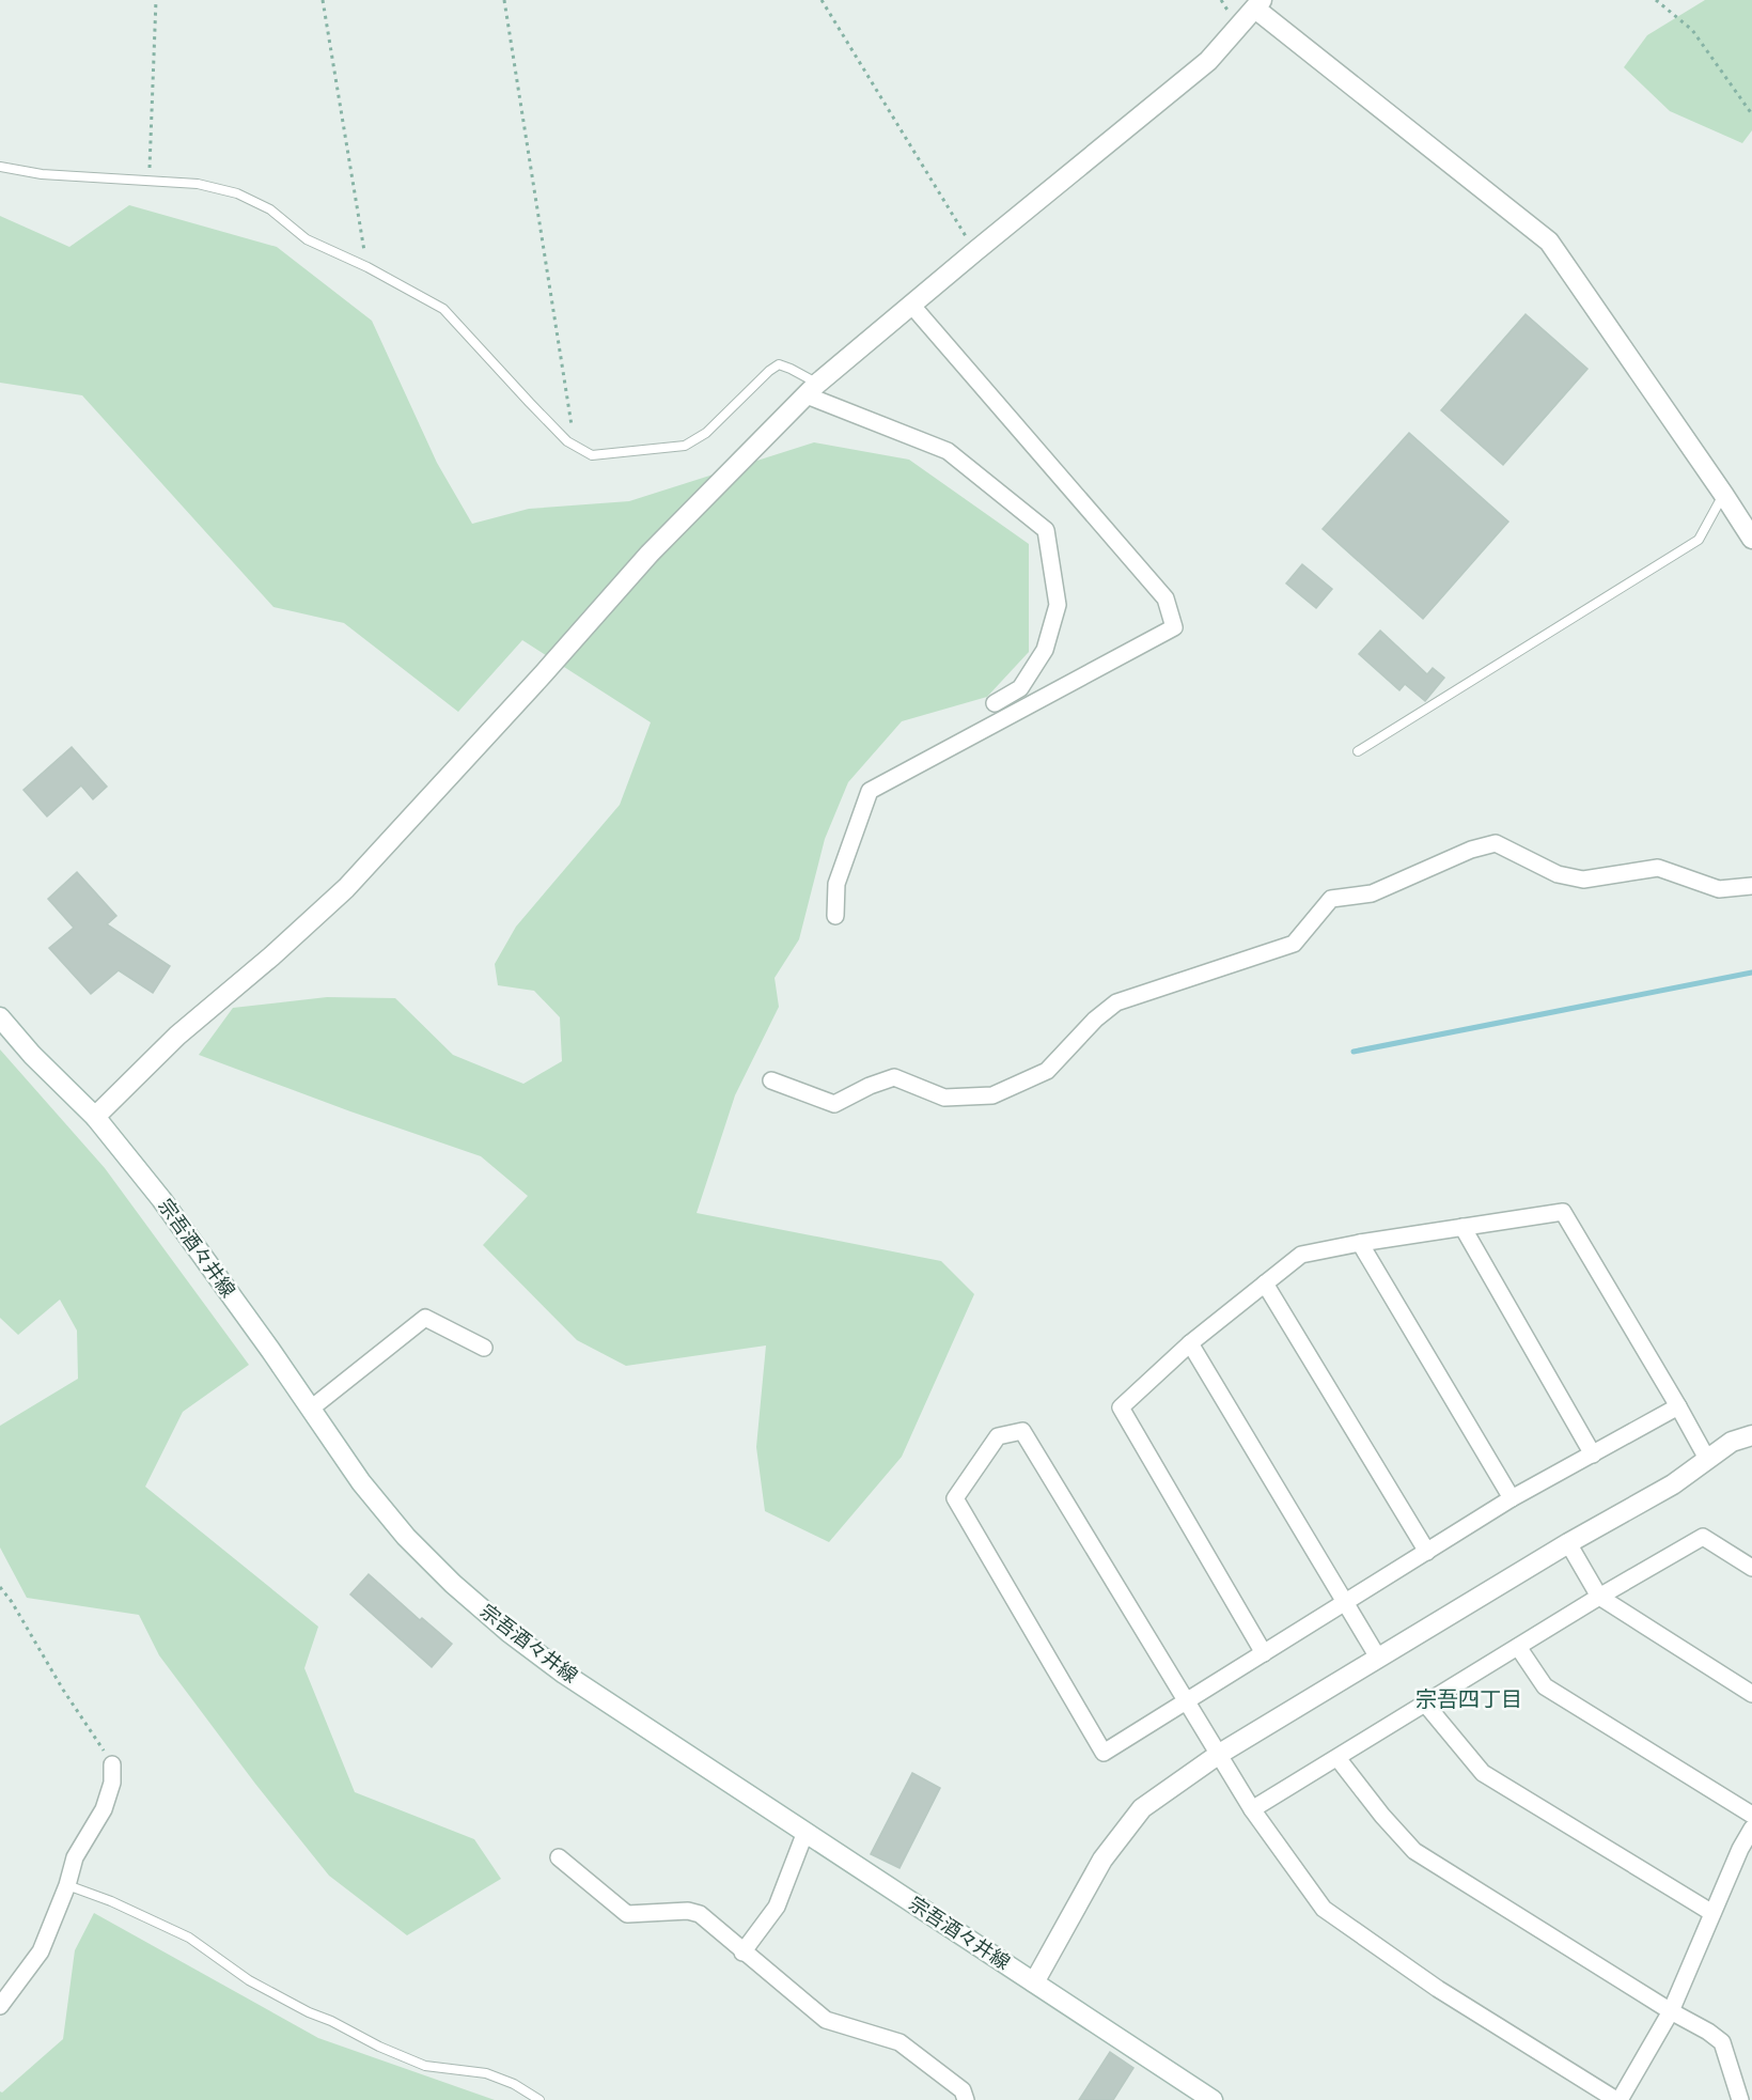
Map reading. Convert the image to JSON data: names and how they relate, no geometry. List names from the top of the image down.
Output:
{
  "streets": {
    "street": ["宗吾酒々井線"]
  },
  "districts": ["宗吾四丁目"]
}
